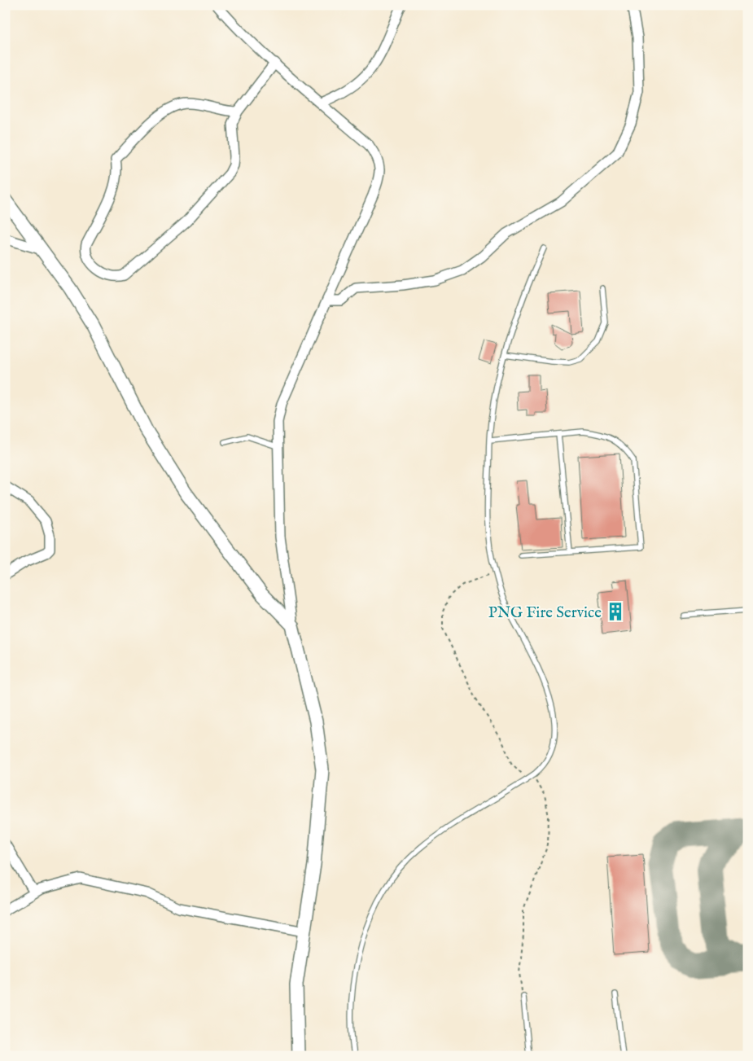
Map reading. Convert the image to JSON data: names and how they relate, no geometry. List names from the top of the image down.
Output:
{
  "places": {
    "building": ["PNG Fire Service"]
  }
}
